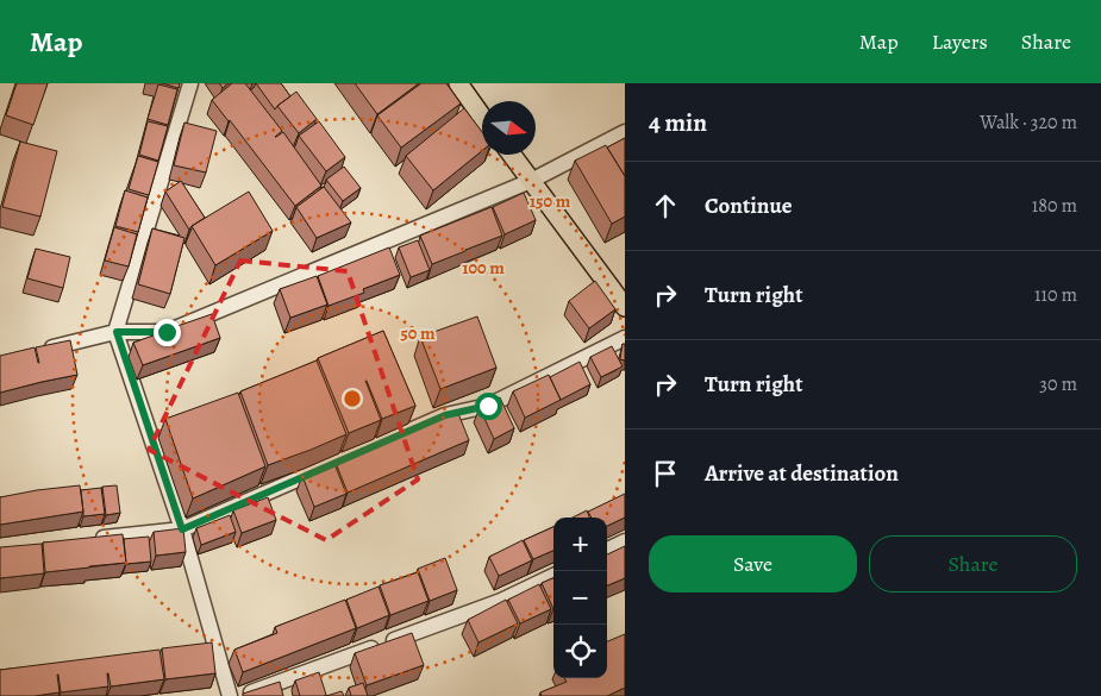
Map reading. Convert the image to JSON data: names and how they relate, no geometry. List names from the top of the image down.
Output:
{
  "north": "right",
  "page": {
    "header": "Map",
    "nav": ["Map", "Layers", "Share"],
    "heading": ["4 min", "Walk · 320 m"],
    "list": [
      ["Continue", "180 m"],
      ["Turn right", "110 m"],
      ["Turn right", "30 m"],
      "Arrive at destination"
    ],
    "map_buttons": ["+", "−"],
    "buttons": ["Save", "Share"]
  },
  "rings": ["150 m", "100 m", "50 m"]
}
